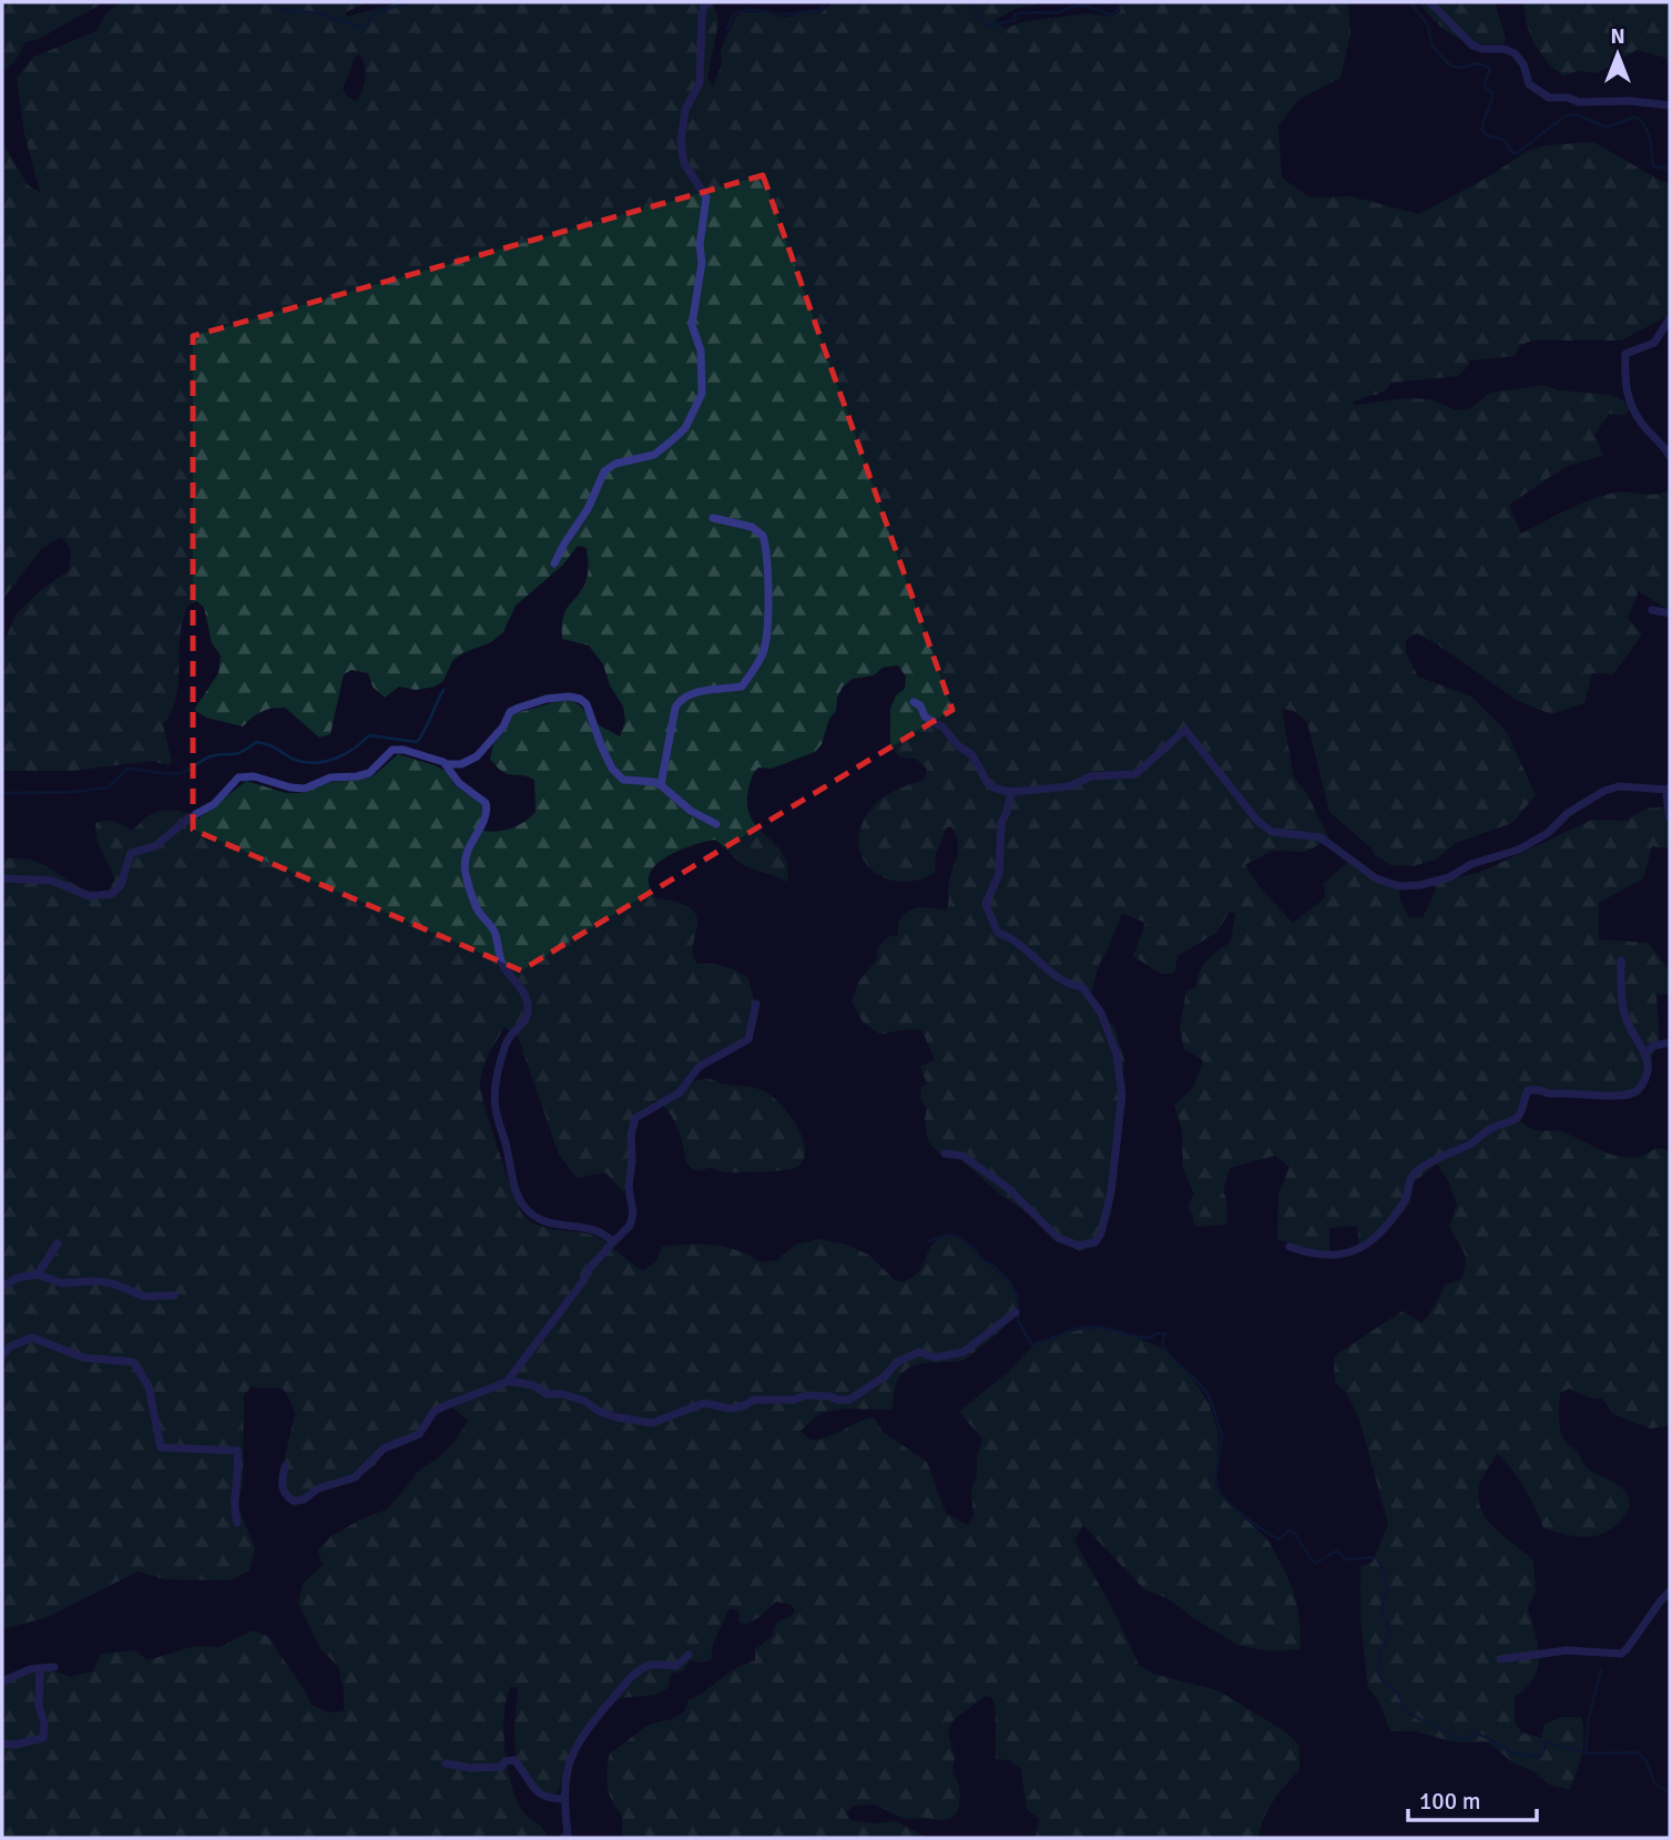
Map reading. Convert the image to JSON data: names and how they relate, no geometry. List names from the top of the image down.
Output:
{
  "scale_bar": "100 m",
  "north": "top"
}
